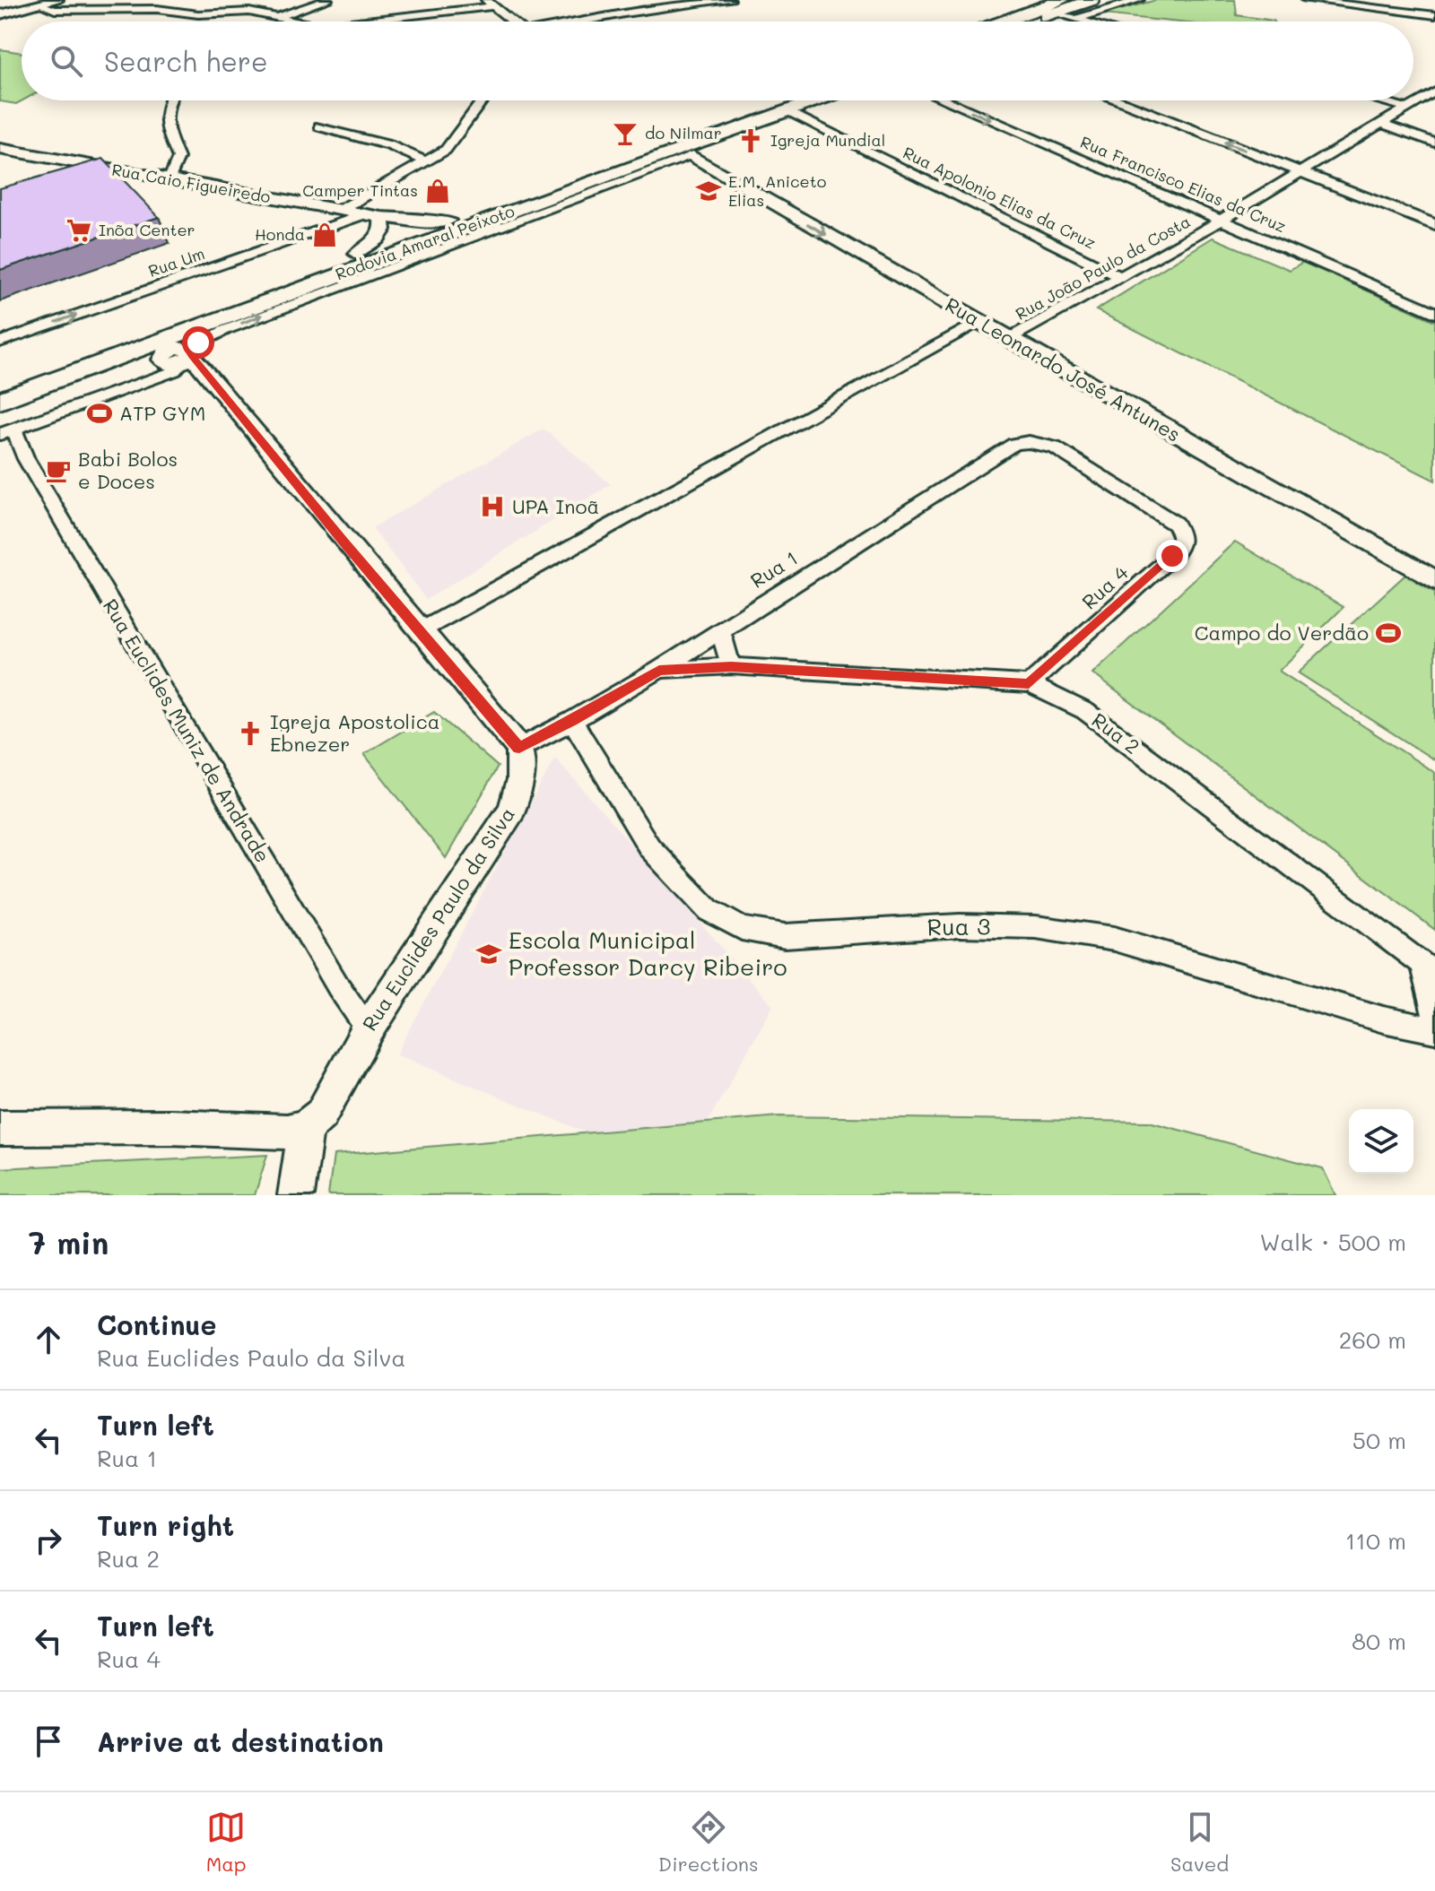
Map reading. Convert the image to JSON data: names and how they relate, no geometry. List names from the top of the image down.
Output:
{
  "streets": {
    "highway": ["Rodovia Amaral Peixoto"],
    "street": [
      "Rua Caio Figueiredo",
      "Rua Francisco Elias da Cruz",
      "Rua Apolonio Elias da Cruz",
      "Rua Um",
      "Rua João Paulo da Costa",
      "Rua Leonardo José Antunes",
      "Rua 1",
      "Rua 4",
      "Rua Euclides Muniz de Andrade",
      "Rua 2",
      "Rua Euclides Paulo da Silva",
      "Rua 3"
    ]
  },
  "crossings": [
    ["Rua Caio Figueiredo", "Rodovia Amaral Peixoto"],
    ["Rua Caio Figueiredo", "Rua Um"],
    ["Rua Francisco Elias da Cruz", "Rua João Paulo da Costa"],
    ["Rua Apolonio Elias da Cruz", "Rodovia Amaral Peixoto"],
    ["Rua Apolonio Elias da Cruz", "Rua João Paulo da Costa"],
    ["Rua João Paulo da Costa", "Rua Leonardo José Antunes"],
    ["Rua 1", "Rua 4"],
    ["Rua 1", "Rua 2"],
    ["Rua 1", "Rua Euclides Paulo da Silva"],
    ["Rua 1", "Rua 3"],
    ["Rua 4", "Rua 2"],
    ["Rua Euclides Muniz de Andrade", "Rua Euclides Paulo da Silva"]
  ],
  "one_way": ["Rua Leonardo José Antunes"],
  "places": {
    "bar": ["do Nilmar"],
    "church": ["Igreja Mundial", "Igreja Apostolica Ebnezer"],
    "shop": ["Camper Tintas", "Honda"],
    "school or university": ["E.M. Aniceto Elias", "Escola Municipal Professor Darcy Ribeiro"],
    "supermarket": ["Inõa Center"],
    "sports": ["ATP GYM", "Campo do Verdão"],
    "cafe": ["Babi Bolos e Doces"],
    "hospital": ["UPA Inoã"]
  },
  "page": {
    "search": "Search here",
    "heading": ["7 min", "Walk · 500 m"],
    "list": [
      ["Continue", "Rua Euclides Paulo da Silva", "260 m"],
      ["Turn left", "Rua 1", "50 m"],
      ["Turn right", "Rua 2", "110 m"],
      ["Turn left", "Rua 4", "80 m"],
      "Arrive at destination"
    ],
    "nav": ["Map", "Directions", "Saved"]
  }
}
